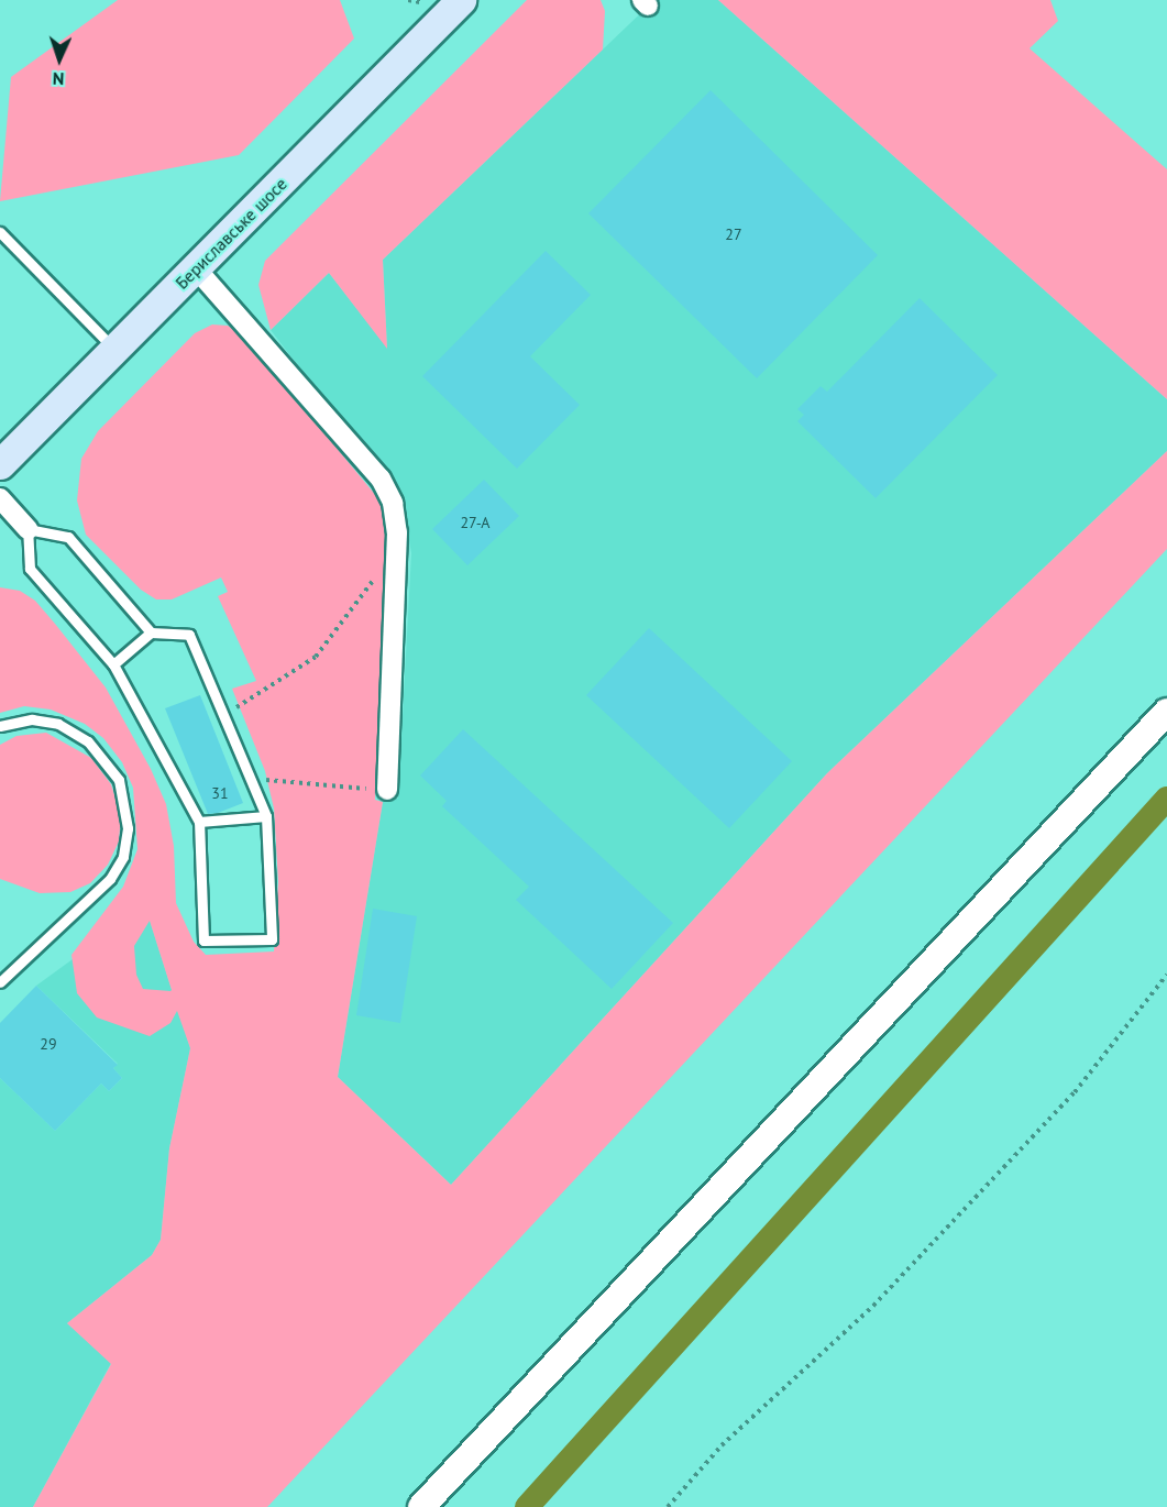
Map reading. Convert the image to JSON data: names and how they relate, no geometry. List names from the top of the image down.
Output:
{
  "streets": {
    "main road": ["Бериславське шосе"]
  },
  "house_numbers": [
    "27",
    "27-А",
    "31",
    "29"
  ],
  "north": "bottom"
}
